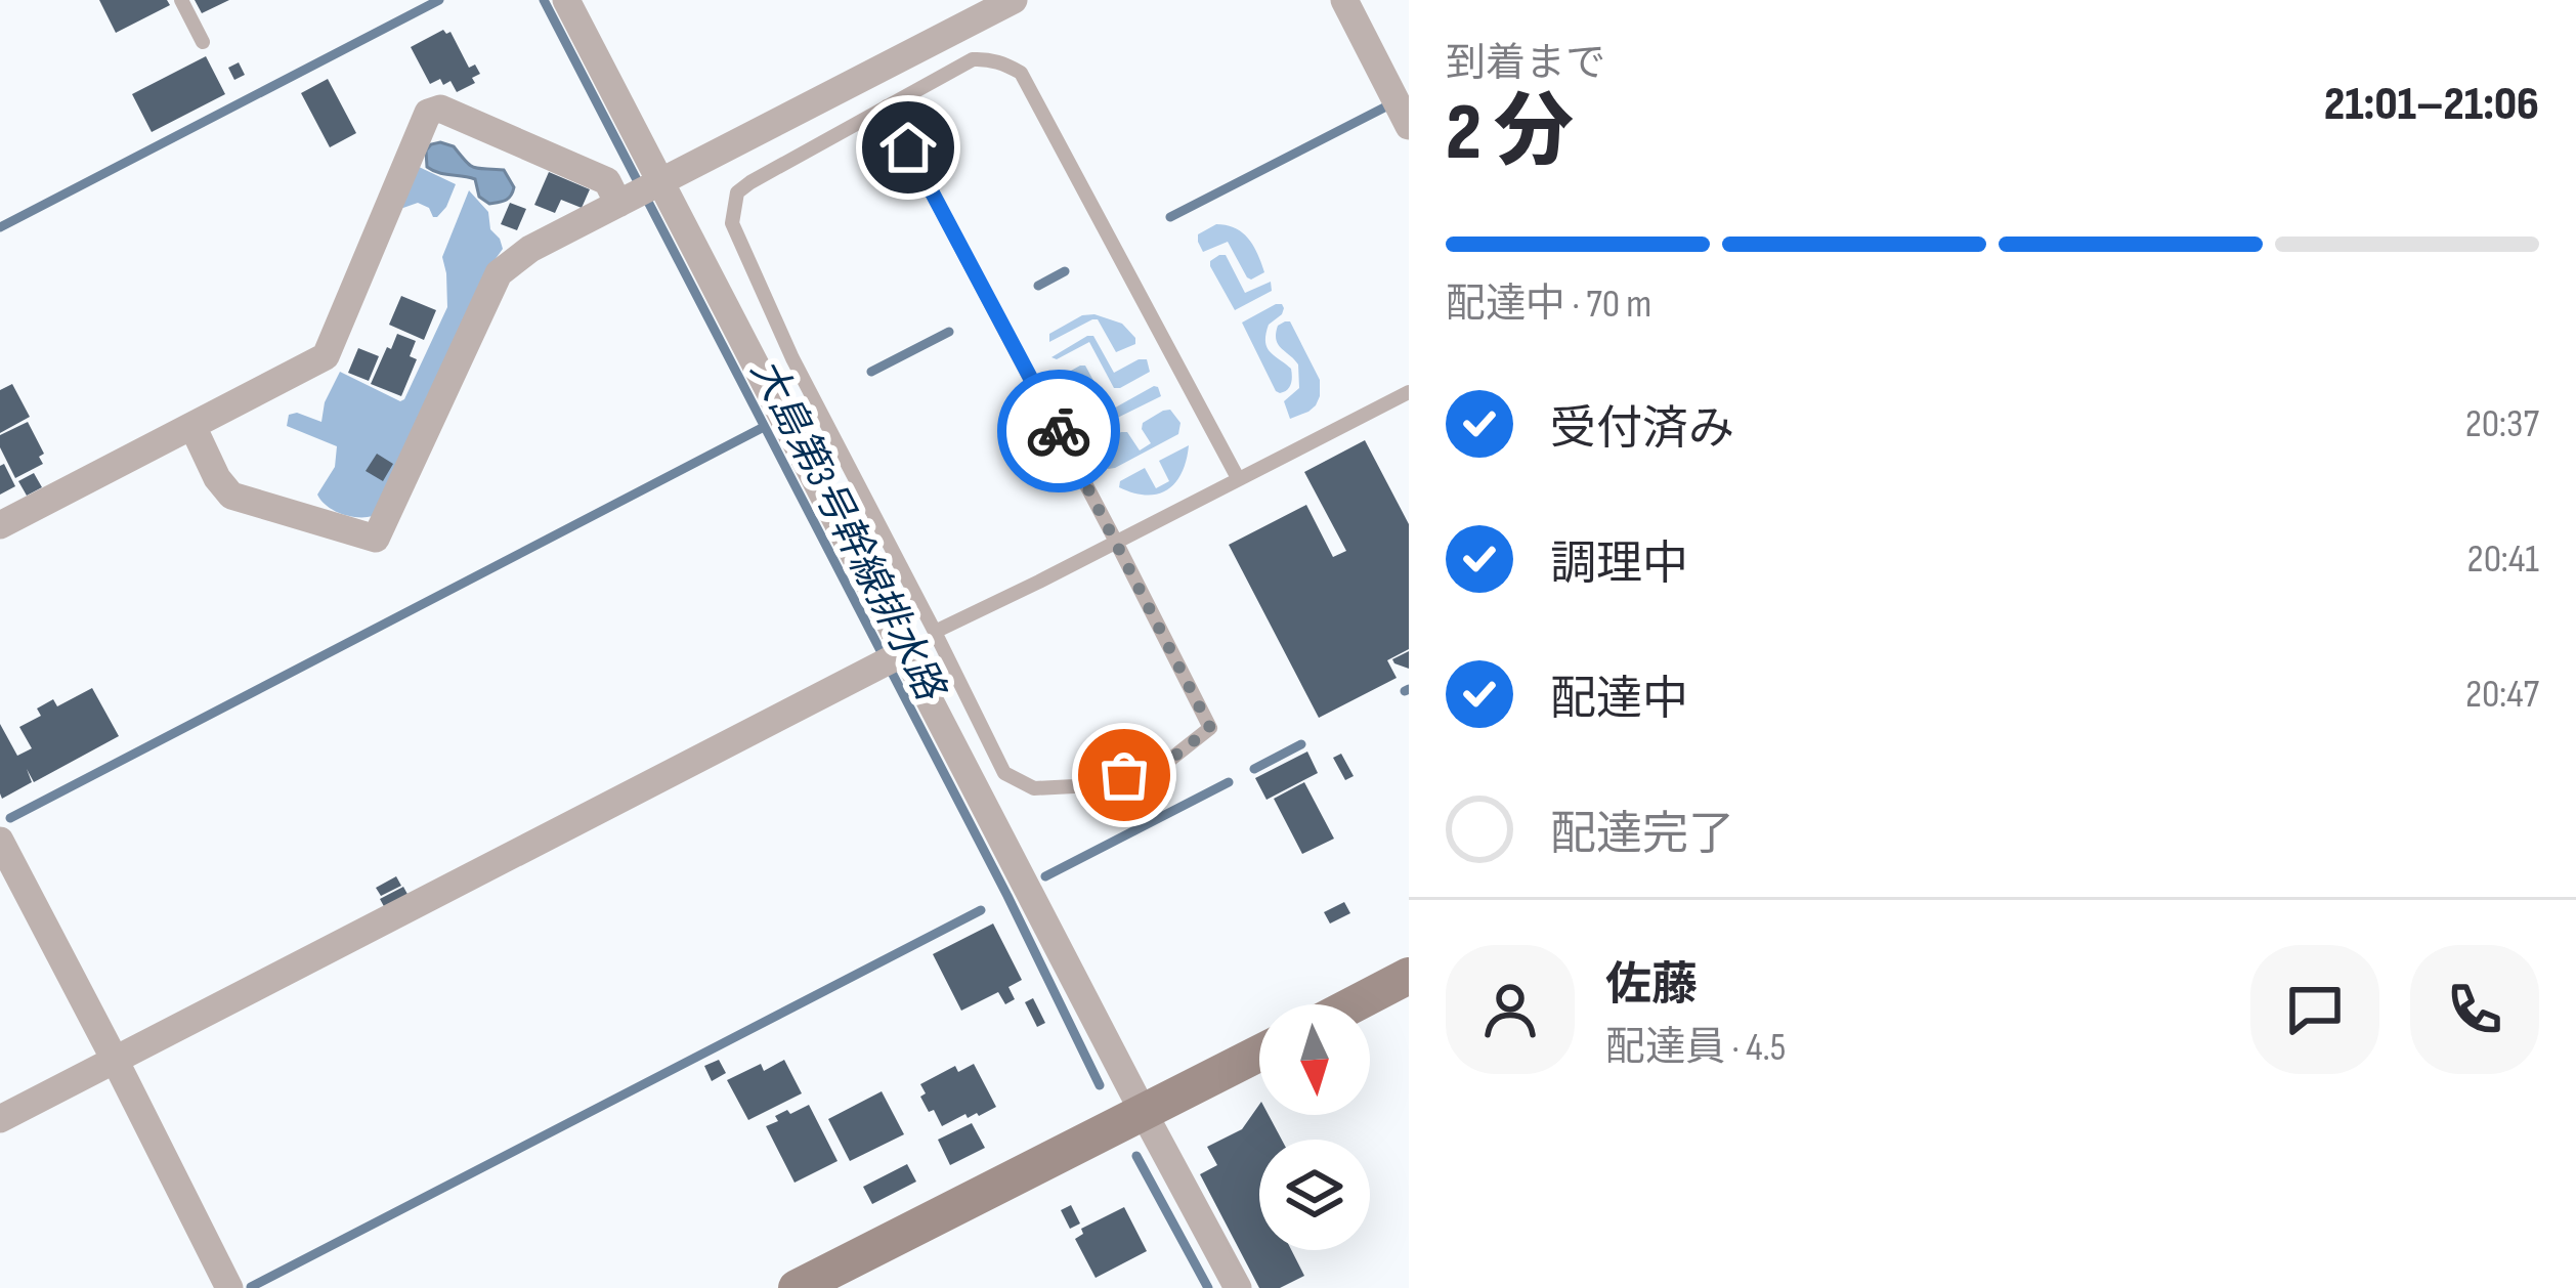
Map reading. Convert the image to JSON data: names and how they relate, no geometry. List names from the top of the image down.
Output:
{
  "water": ["大島第3号幹線排水路"],
  "north": "bottom",
  "page": {
    "heading": ["2 分", "到着まで", "21:01–21:06"],
    "panel": ["佐藤", "配達員 · 4.5"],
    "bar": "配達中 · 70 m",
    "list": [
      ["受付済み", "20:37"],
      ["調理中", "20:41"],
      ["配達中", "20:47"],
      "配達完了"
    ]
  }
}
